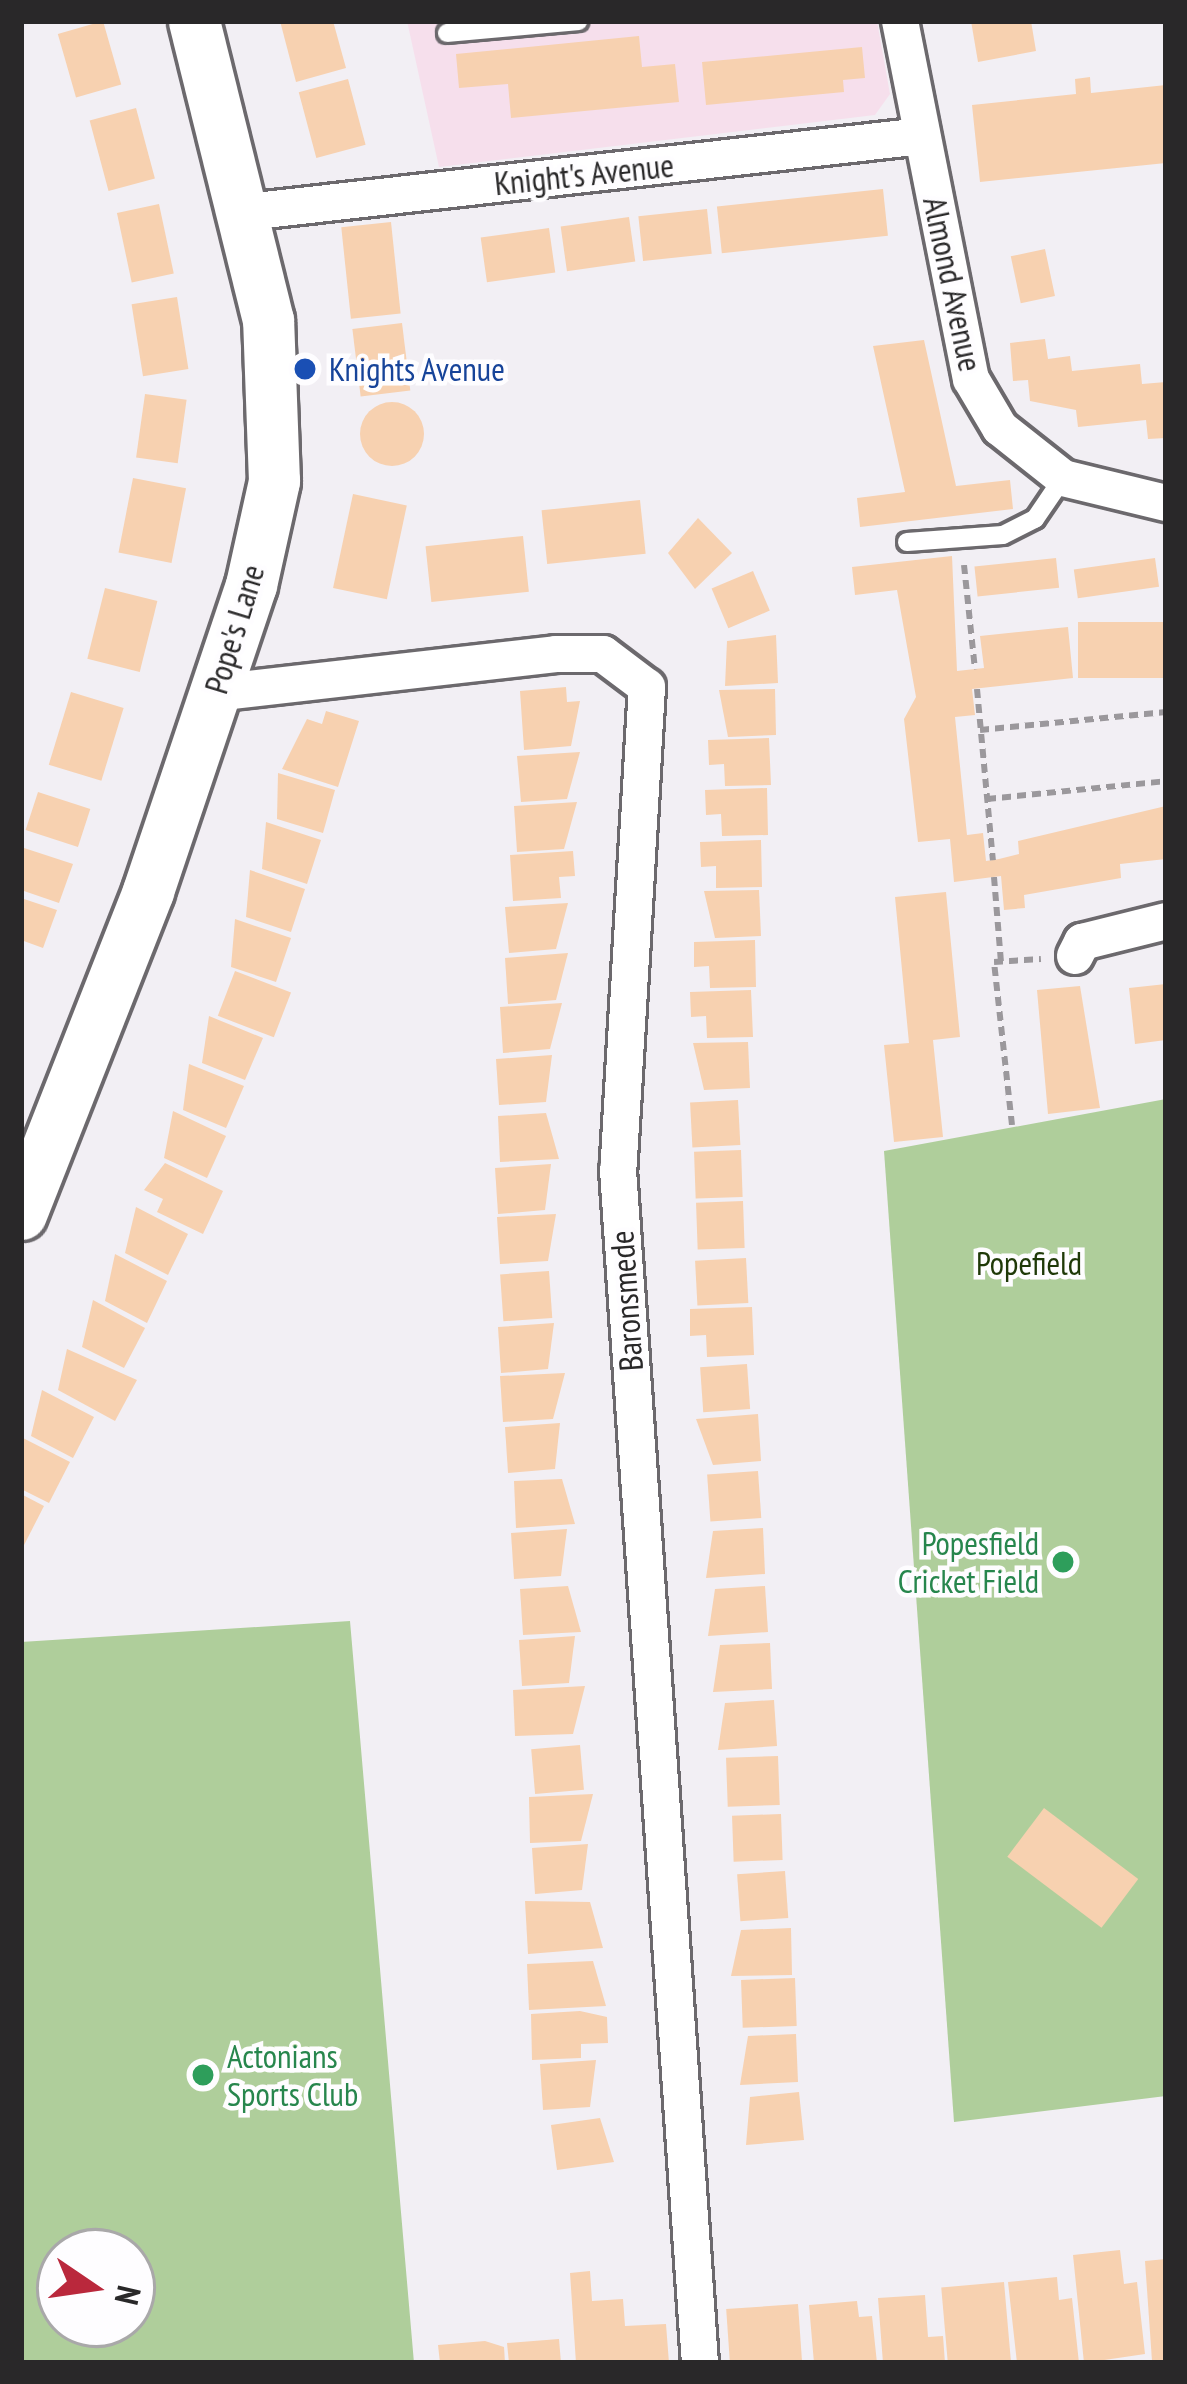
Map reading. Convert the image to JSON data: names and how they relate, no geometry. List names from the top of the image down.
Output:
{
  "streets": {
    "main road": ["Pope's Lane"],
    "street": ["Knight's Avenue", "Almond Avenue", "Baronsmede"]
  },
  "crossings": [
    ["Knight's Avenue", "Almond Avenue"],
    ["Knight's Avenue", "Pope's Lane"],
    ["Pope's Lane", "Baronsmede"]
  ],
  "parks": ["Popefield"],
  "places": ["Knights Avenue", "Popesfield Cricket Field", "Actonians Sports Club"],
  "north": "right"
}
